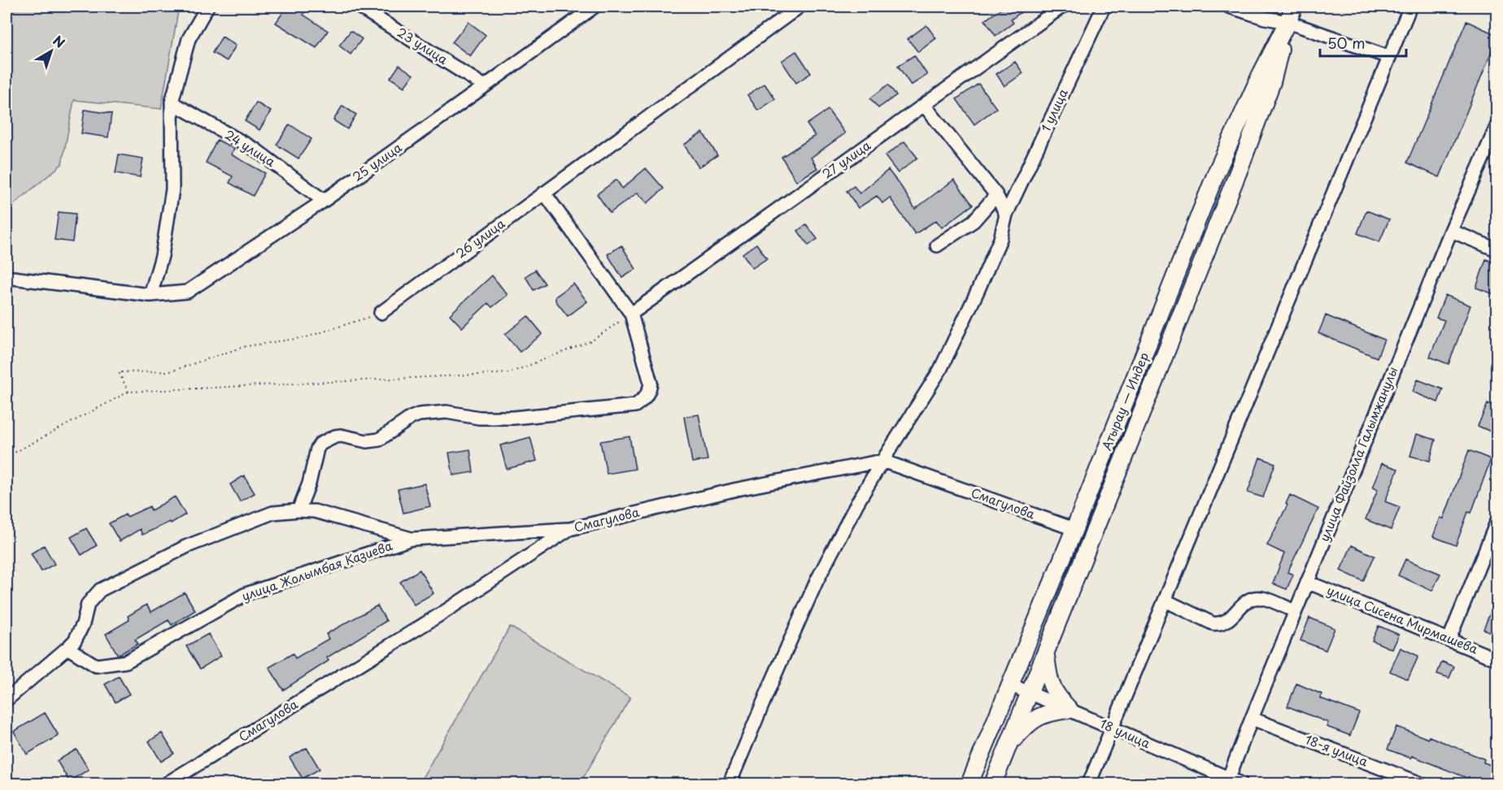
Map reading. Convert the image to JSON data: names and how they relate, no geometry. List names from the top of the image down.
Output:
{
  "streets": {
    "main road": ["Атырау — Индер"],
    "street": [
      "23 улица",
      "1 улица",
      "24 улица",
      "27 улица",
      "25 улица",
      "26 улица",
      "улица Файзолла Галымжанулы",
      "Смагулова",
      "улица Жолымбая Казиева",
      "улица Сисена Мирмашева",
      "18 улица",
      "18-я улица"
    ]
  },
  "crossings": [
    ["23 улица", "25 улица"],
    ["1 улица", "Смагулова"],
    ["24 улица", "25 улица"],
    ["Атырау — Индер", "Смагулова"],
    ["Атырау — Индер", "18 улица"],
    ["улица Файзолла Галымжанулы", "улица Сисена Мирмашева"],
    ["улица Файзолла Галымжанулы", "18 улица"],
    ["улица Файзолла Галымжанулы", "18-я улица"],
    ["Смагулова", "улица Жолымбая Казиева"]
  ],
  "scale_bar": "50 m",
  "north": "top right"
}
